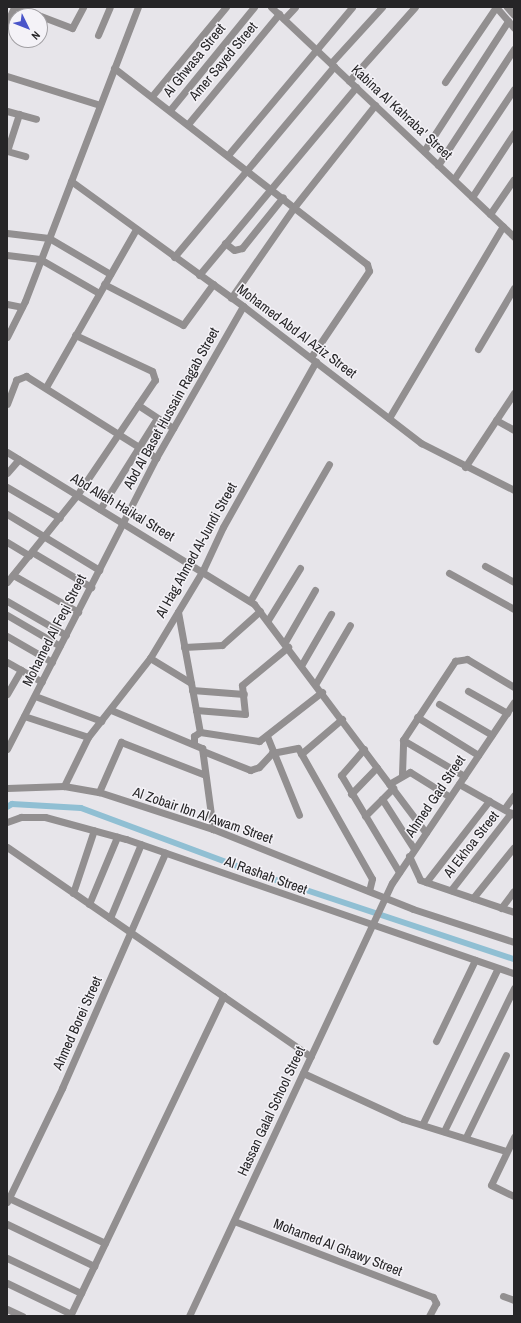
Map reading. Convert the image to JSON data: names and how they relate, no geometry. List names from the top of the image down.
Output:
{
  "streets": {
    "street": [
      "Al Ghwasa Street",
      "Amer Sayed Street",
      "Kabina Al Kahraba' Street",
      "Mohamed Abd Al Aziz Street",
      "Abd Al Baset Hussain Ragab Street",
      "Abd Allah Haikal Street",
      "Al Hag Ahmed Al-Jundi Street",
      "Mohamed Al Feqi Street",
      "Ahmed Gad Street",
      "Al Zobair Ibn Al Awam Street",
      "Al Ekhoa Street",
      "Al Rashah Street",
      "Ahmed Borei Street",
      "Hassan Galal School Street",
      "Mohamed Al Ghawy Street"
    ]
  },
  "crossings": [
    ["Amer Sayed Street", "Kabina Al Kahraba' Street"],
    ["Mohamed Abd Al Aziz Street", "Abd Al Baset Hussain Ragab Street"],
    ["Mohamed Abd Al Aziz Street", "Al Hag Ahmed Al-Jundi Street"],
    ["Abd Al Baset Hussain Ragab Street", "Abd Allah Haikal Street"],
    ["Abd Al Baset Hussain Ragab Street", "Mohamed Al Feqi Street"],
    ["Abd Allah Haikal Street", "Al Hag Ahmed Al-Jundi Street"],
    ["Abd Allah Haikal Street", "Mohamed Al Feqi Street"],
    ["Abd Allah Haikal Street", "Ahmed Gad Street"],
    ["Al Hag Ahmed Al-Jundi Street", "Al Zobair Ibn Al Awam Street"],
    ["Ahmed Gad Street", "Al Zobair Ibn Al Awam Street"],
    ["Ahmed Gad Street", "Hassan Galal School Street"],
    ["Al Rashah Street", "Ahmed Borei Street"],
    ["Al Rashah Street", "Hassan Galal School Street"],
    ["Hassan Galal School Street", "Mohamed Al Ghawy Street"]
  ],
  "north": "bottom right"
}
